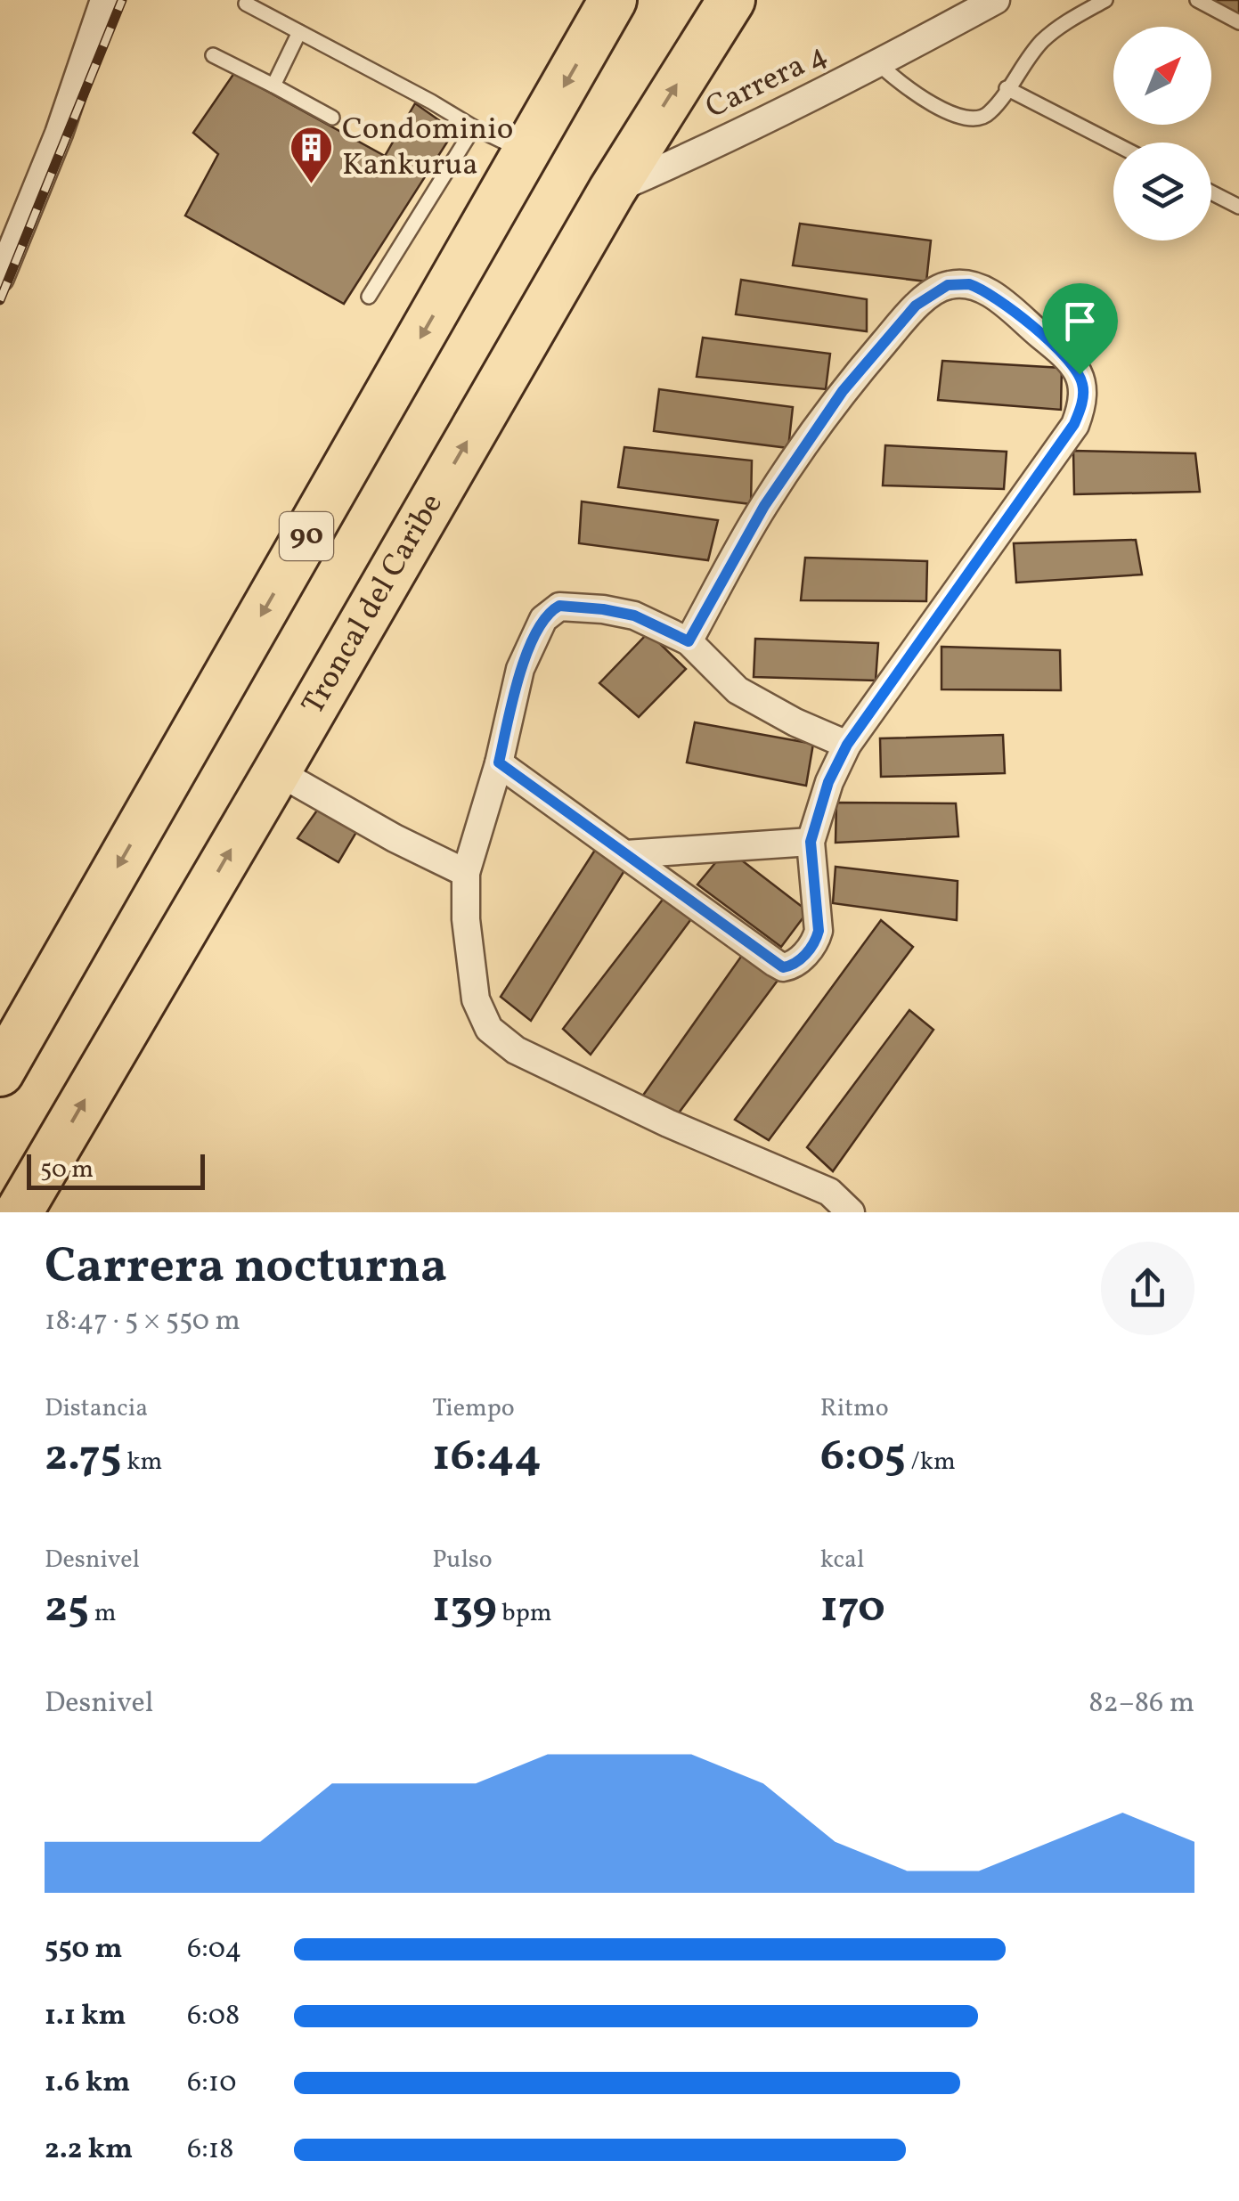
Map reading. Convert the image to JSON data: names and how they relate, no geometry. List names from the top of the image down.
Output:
{
  "streets": {
    "highway": ["90", "Troncal del Caribe"],
    "street": ["Carrera 4"]
  },
  "crossings": [
    ["Carrera 4", "Troncal del Caribe"]
  ],
  "places": {
    "building": ["Condominio Kankurua"]
  },
  "scale_bar": "50 m",
  "north": "top right",
  "page": {
    "scale": "50 m",
    "heading": ["Carrera nocturna", "18:47 · 5 × 550 m"],
    "stats": [
      ["Distancia", "2.75 km"],
      ["Tiempo", "16:44"],
      ["Ritmo", "6:05 /km"],
      ["Desnivel", "25 m"],
      ["Pulso", "139 bpm"],
      ["kcal", "170"]
    ],
    "chart": ["Desnivel", "82–86 m"],
    "list": [
      {
        "name": "550 m",
        "note": "6:04"
      },
      {
        "name": "1.1 km",
        "note": "6:08"
      },
      {
        "name": "1.6 km",
        "note": "6:10"
      },
      {
        "name": "2.2 km",
        "note": "6:18"
      }
    ]
  }
}
